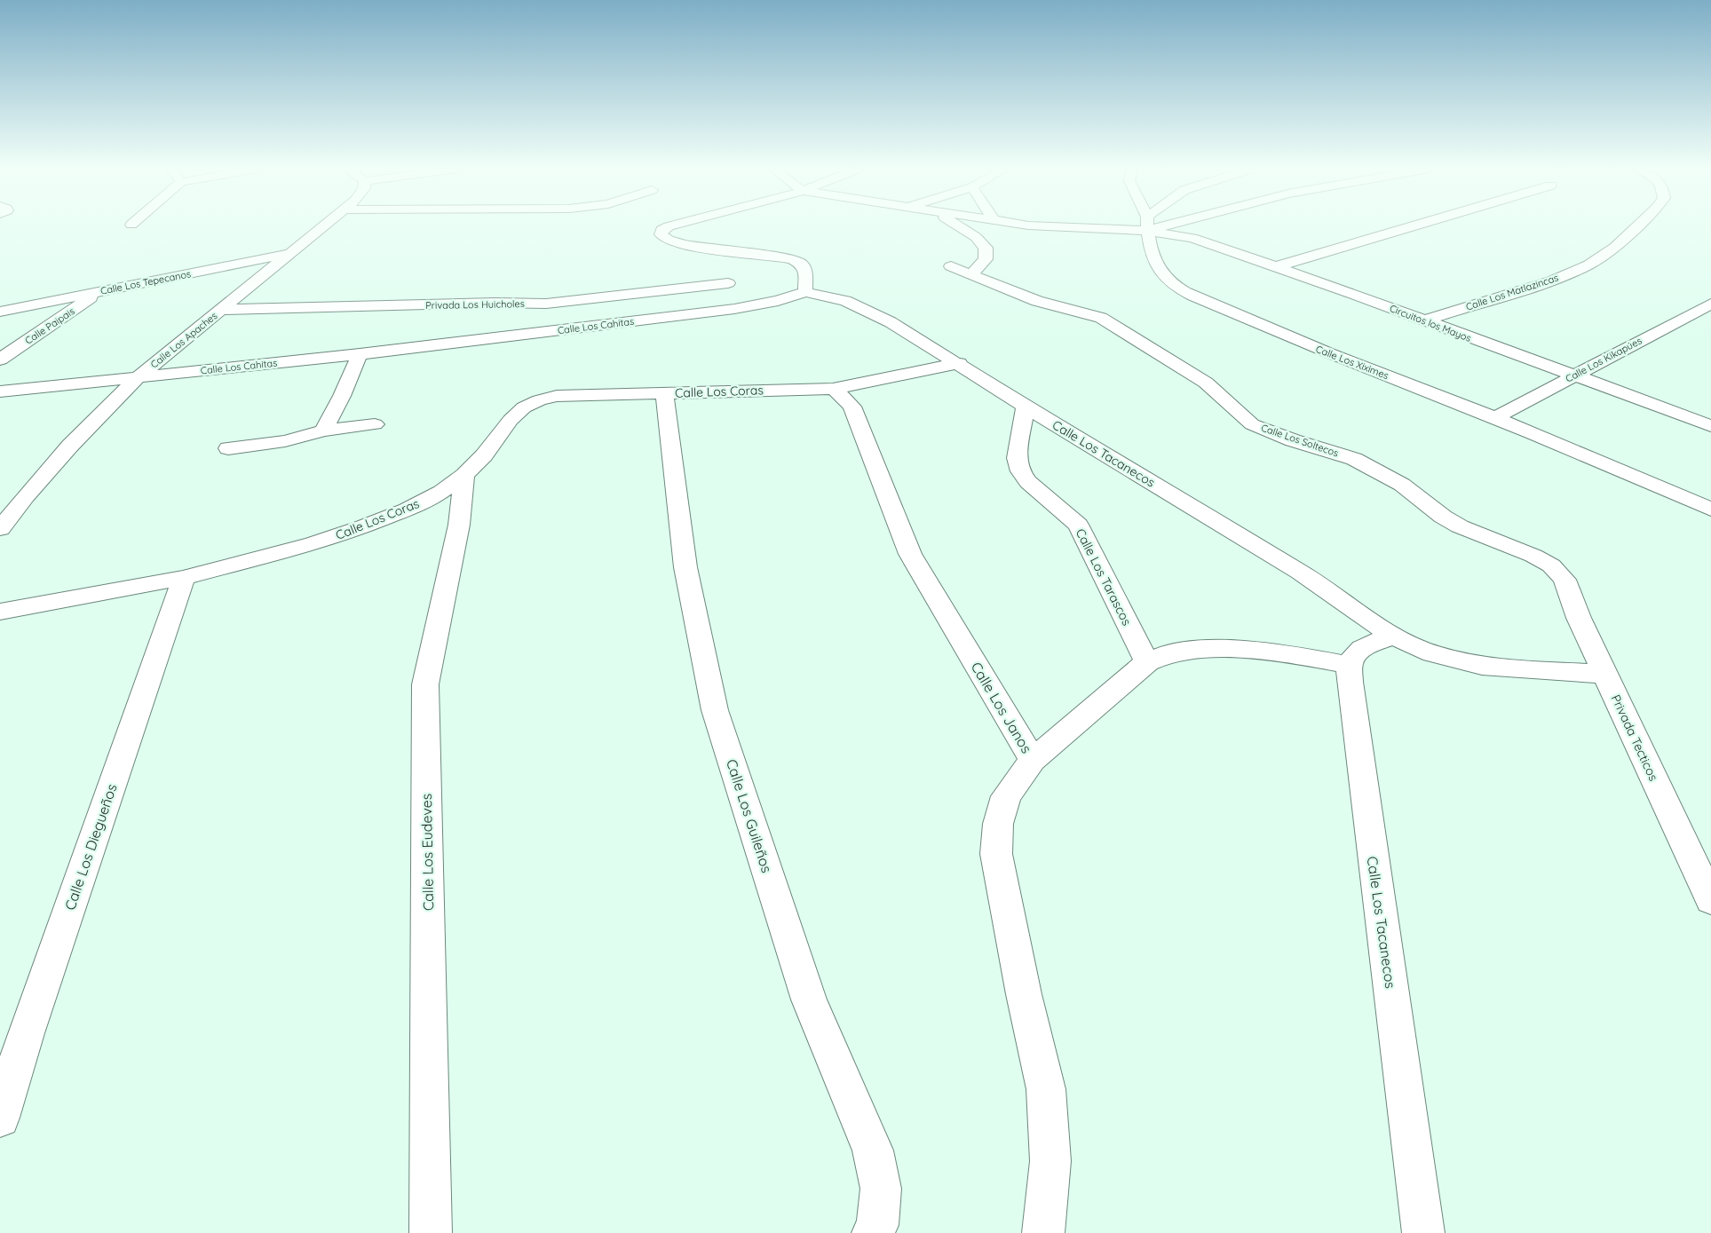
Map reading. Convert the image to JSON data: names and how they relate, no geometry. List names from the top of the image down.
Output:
{
  "streets": {
    "street": [
      "Calle Los Tepecanos",
      "Calle Los Matlazincas",
      "Privada Los Huicholes",
      "Circuitos los Mayos",
      "Calle Paipais",
      "Calle Los Cahitas",
      "Calle Los Apaches",
      "Calle Los Kikapúes",
      "Calle Los Xiximes",
      "Calle Los Coras",
      "Calle Los Soltecos",
      "Calle Los Tacanecos",
      "Calle Los Tarascos",
      "Calle Los Janos",
      "Privada Tecticos",
      "Calle Los Guileños",
      "Calle Los Diegueños",
      "Calle Los Eudeves"
    ]
  },
  "crossings": [
    ["Calle Los Tepecanos", "Calle Paipais"],
    ["Calle Los Tepecanos", "Calle Los Apaches"],
    ["Calle Los Matlazincas", "Circuitos los Mayos"],
    ["Privada Los Huicholes", "Calle Los Apaches"],
    ["Circuitos los Mayos", "Calle Los Kikapúes"],
    ["Calle Los Cahitas", "Calle Los Apaches"],
    ["Calle Los Cahitas", "Calle Los Tacanecos"],
    ["Calle Los Kikapúes", "Calle Los Xiximes"],
    ["Calle Los Coras", "Calle Los Tacanecos"],
    ["Calle Los Coras", "Calle Los Janos"],
    ["Calle Los Coras", "Calle Los Guileños"],
    ["Calle Los Coras", "Calle Los Diegueños"],
    ["Calle Los Coras", "Calle Los Eudeves"],
    ["Calle Los Soltecos", "Privada Tecticos"],
    ["Calle Los Tacanecos", "Calle Los Tarascos"],
    ["Calle Los Tacanecos", "Privada Tecticos"]
  ]
}
